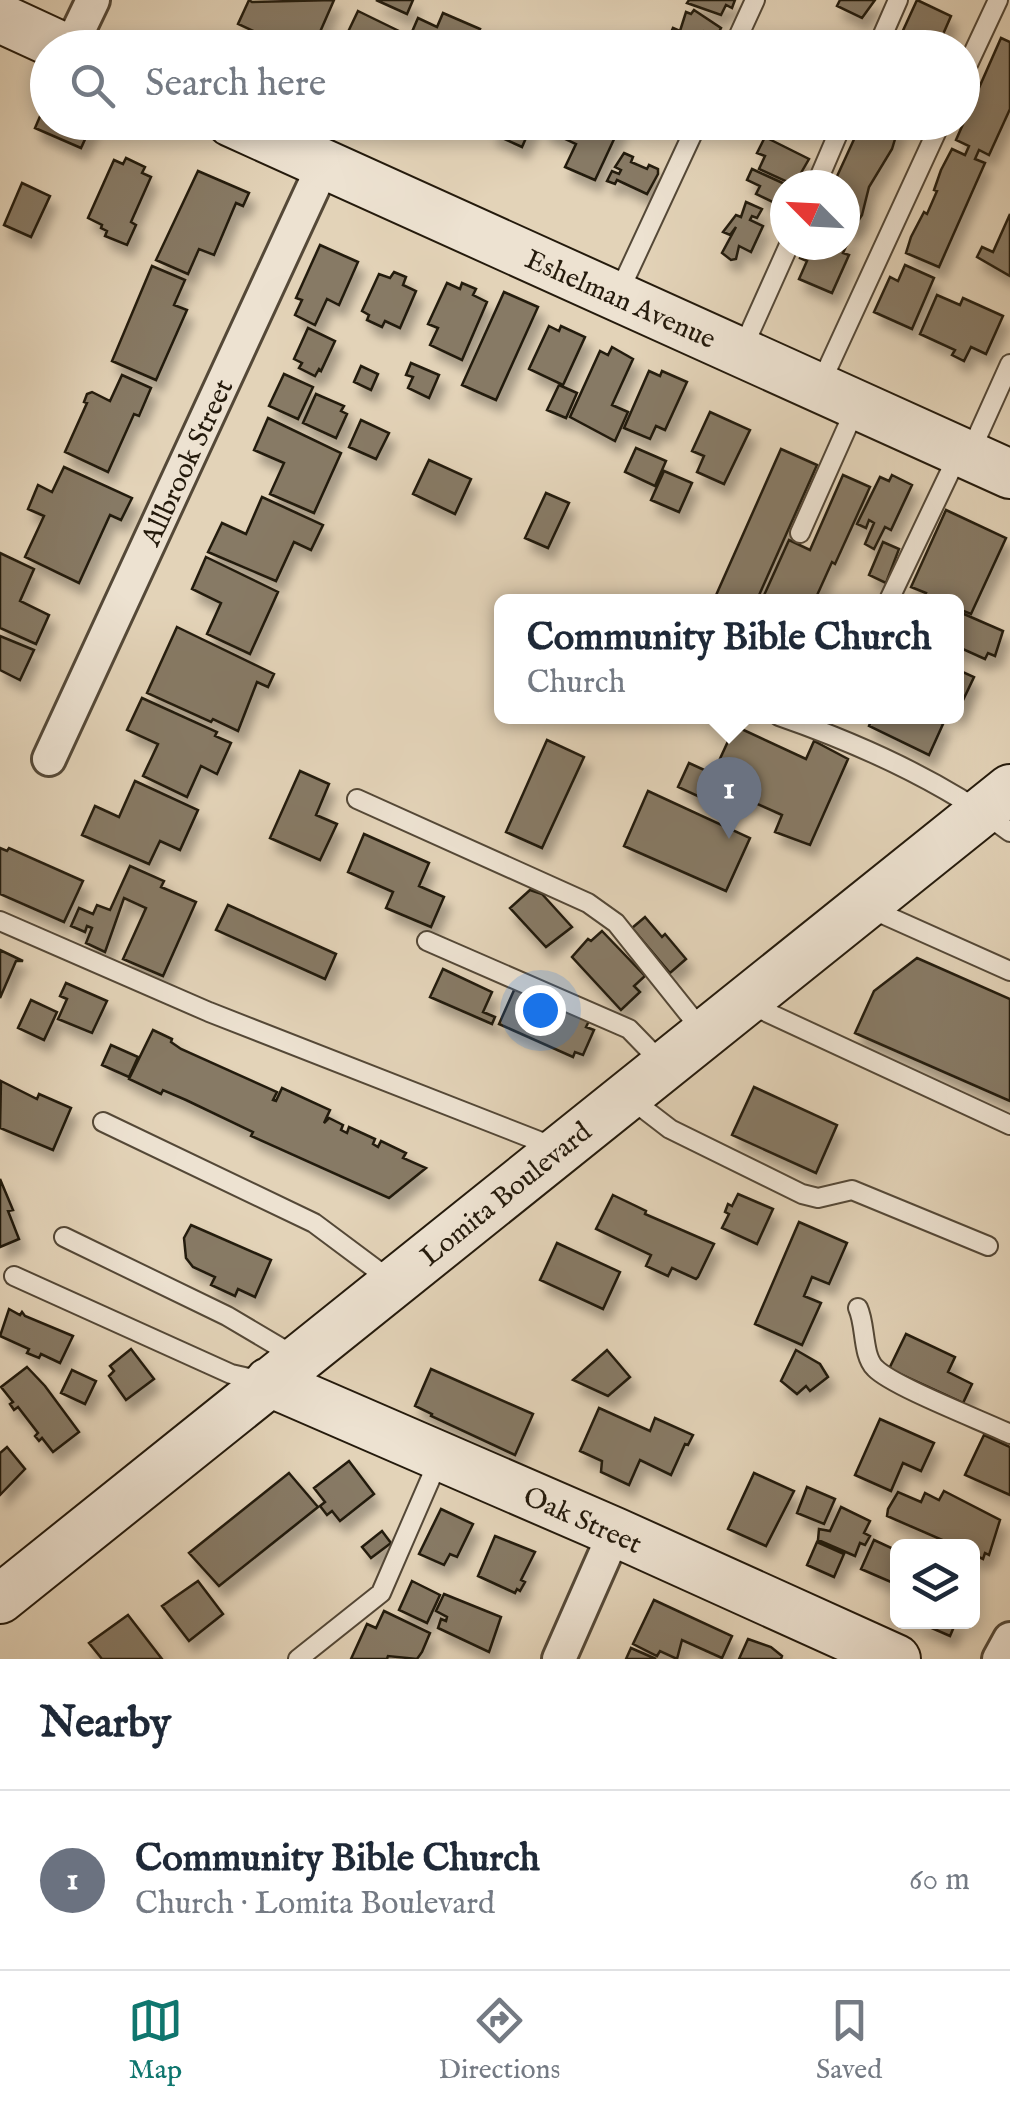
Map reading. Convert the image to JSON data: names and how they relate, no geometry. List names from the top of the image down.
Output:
{
  "streets": {
    "street": [
      "Eshelman Avenue",
      "Allbrook Street",
      "Lomita Boulevard",
      "Oak Street"
    ]
  },
  "crossings": [
    ["Eshelman Avenue", "Allbrook Street"],
    ["Lomita Boulevard", "Oak Street"]
  ],
  "north": "top left",
  "page": {
    "search": "Search here",
    "popup": ["Community Bible Church", "Church"],
    "pins": "1",
    "heading": "Nearby",
    "list": [
      {
        "mark": "1",
        "name": "Community Bible Church",
        "note": "Church · Lomita Boulevard",
        "value": "60 m"
      }
    ],
    "nav": ["Map", "Directions", "Saved"]
  }
}
